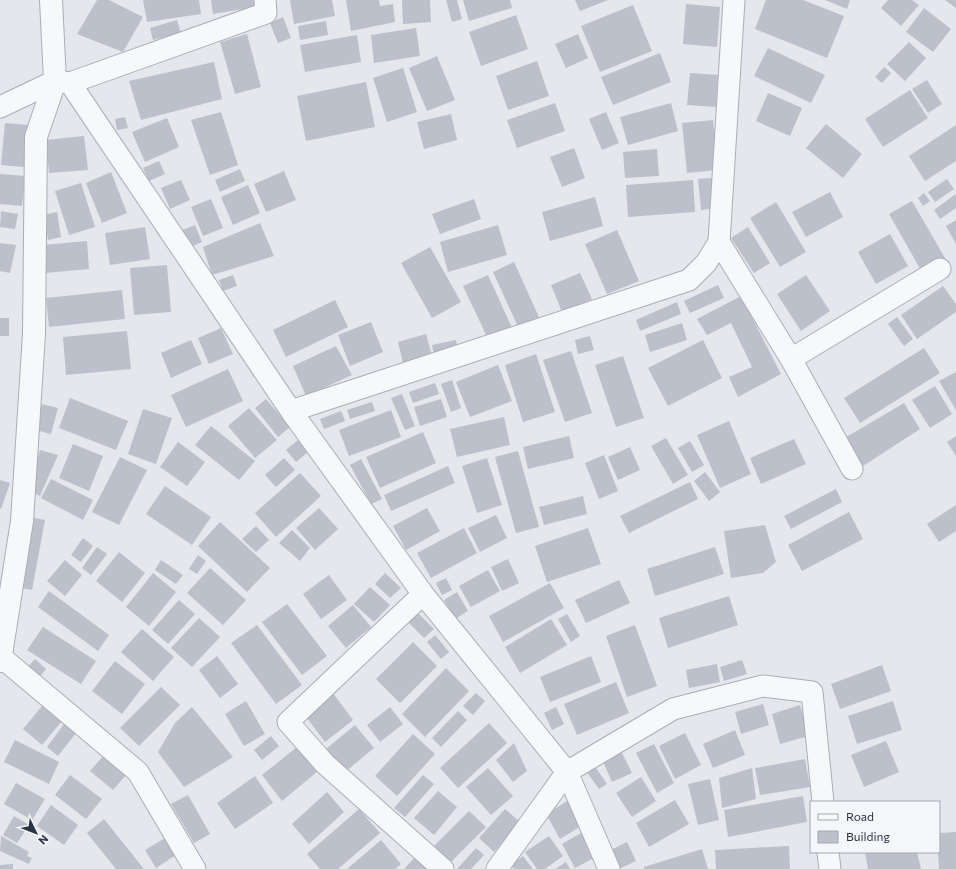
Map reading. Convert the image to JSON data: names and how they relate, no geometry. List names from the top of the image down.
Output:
{
  "legend": ["Road", "Building"],
  "north": "bottom right"
}
